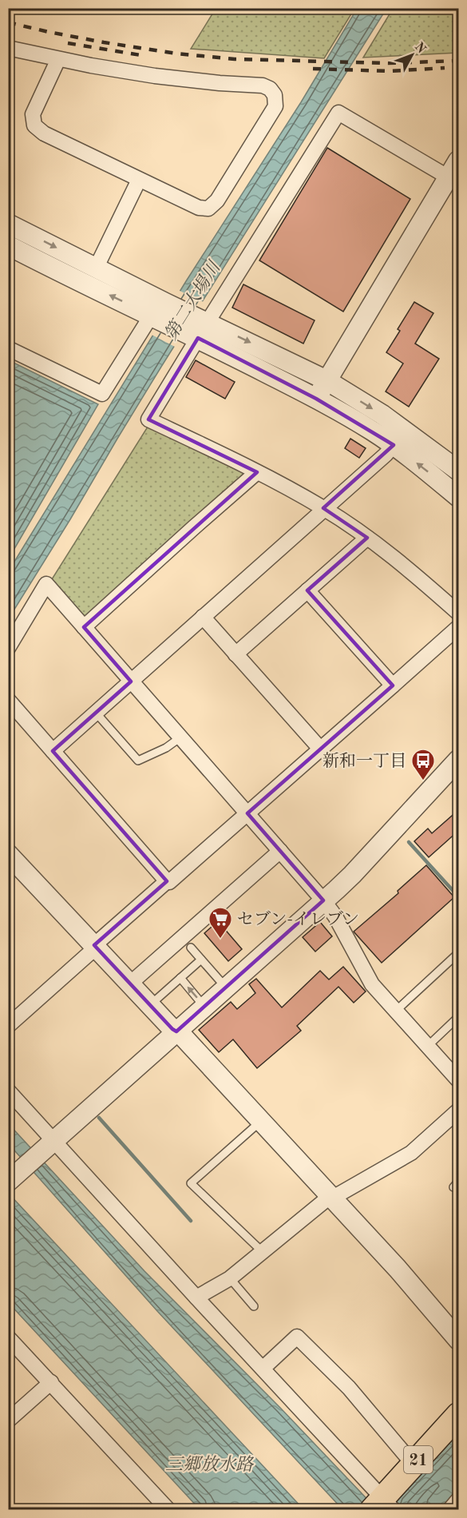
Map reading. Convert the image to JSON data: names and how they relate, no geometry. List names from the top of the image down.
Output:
{
  "streets": {
    "main road": ["21"]
  },
  "water": ["第二大場川", "三郷放水路"],
  "places": {
    "bus stop": ["新和一丁目"],
    "supermarket": ["セブン-イレブン"]
  },
  "north": "top right"
}
